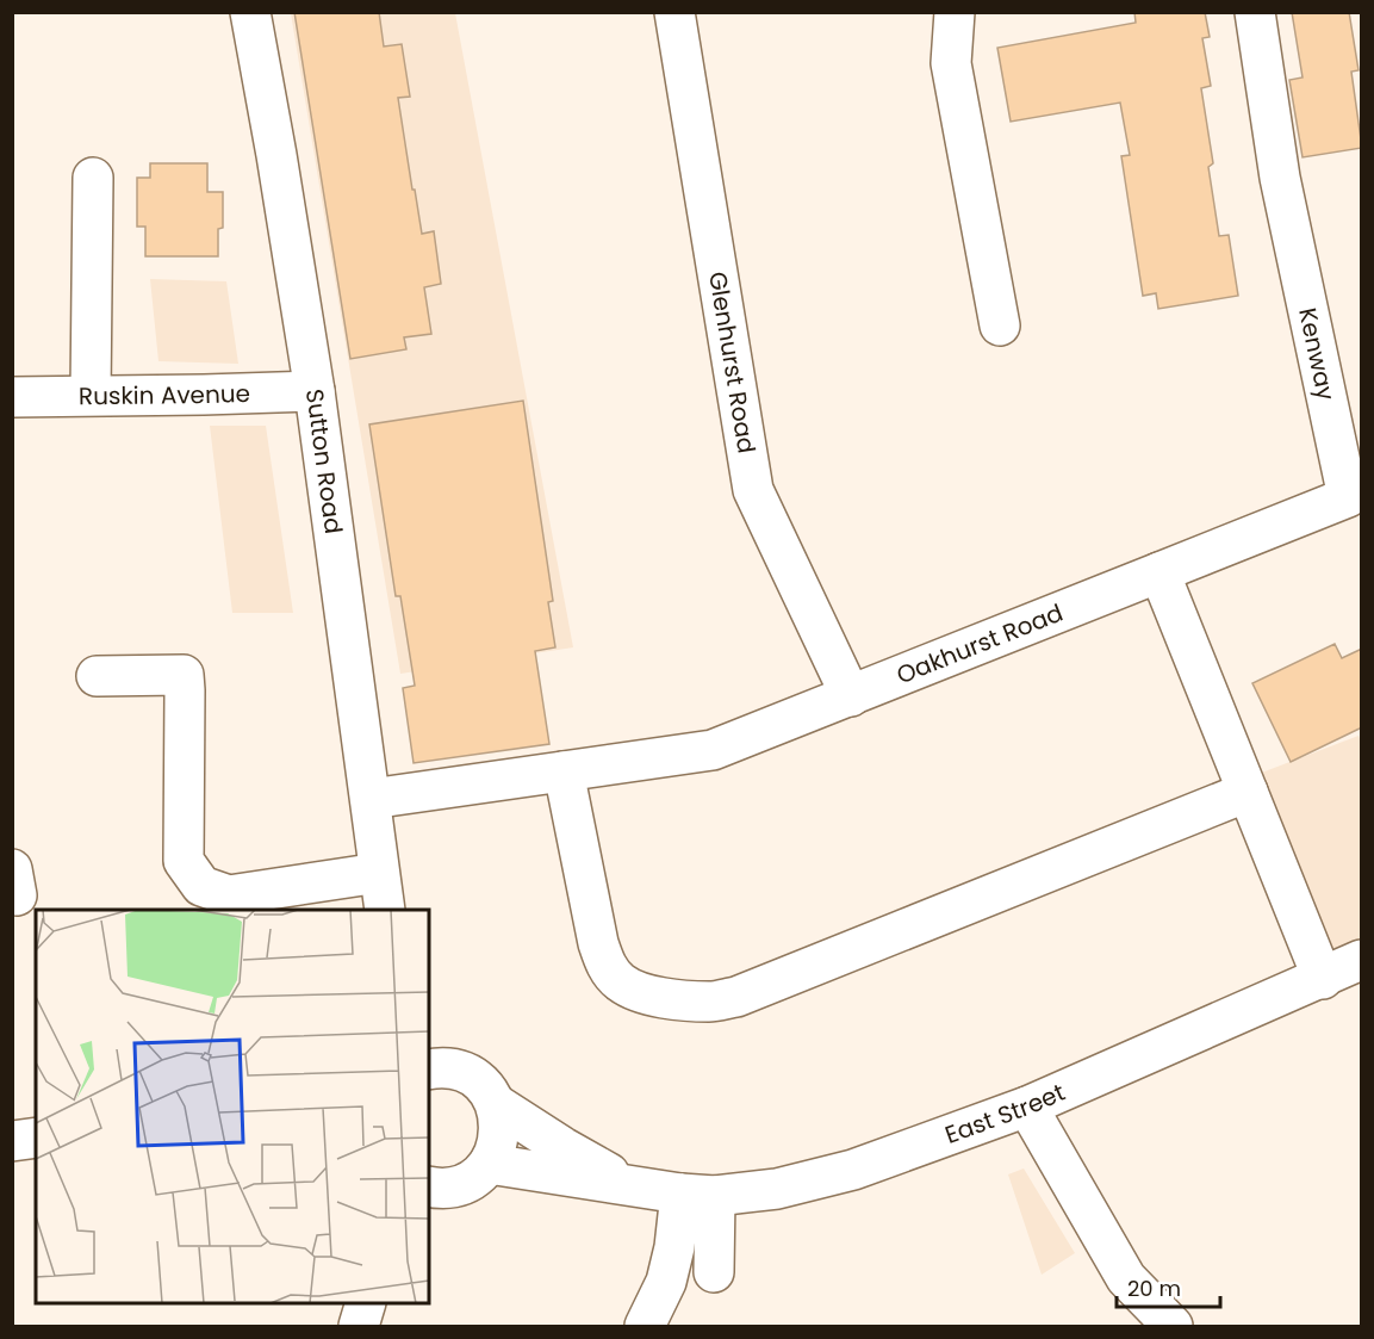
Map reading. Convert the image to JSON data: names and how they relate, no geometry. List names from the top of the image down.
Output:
{
  "streets": {
    "street": [
      "Kenway",
      "Glenhurst Road",
      "Ruskin Avenue",
      "Sutton Road",
      "Oakhurst Road",
      "East Street"
    ]
  },
  "crossings": [
    ["Kenway", "Oakhurst Road"],
    ["Glenhurst Road", "Oakhurst Road"],
    ["Ruskin Avenue", "Sutton Road"],
    ["Sutton Road", "Oakhurst Road"]
  ],
  "scale_bar": "20 m"
}
